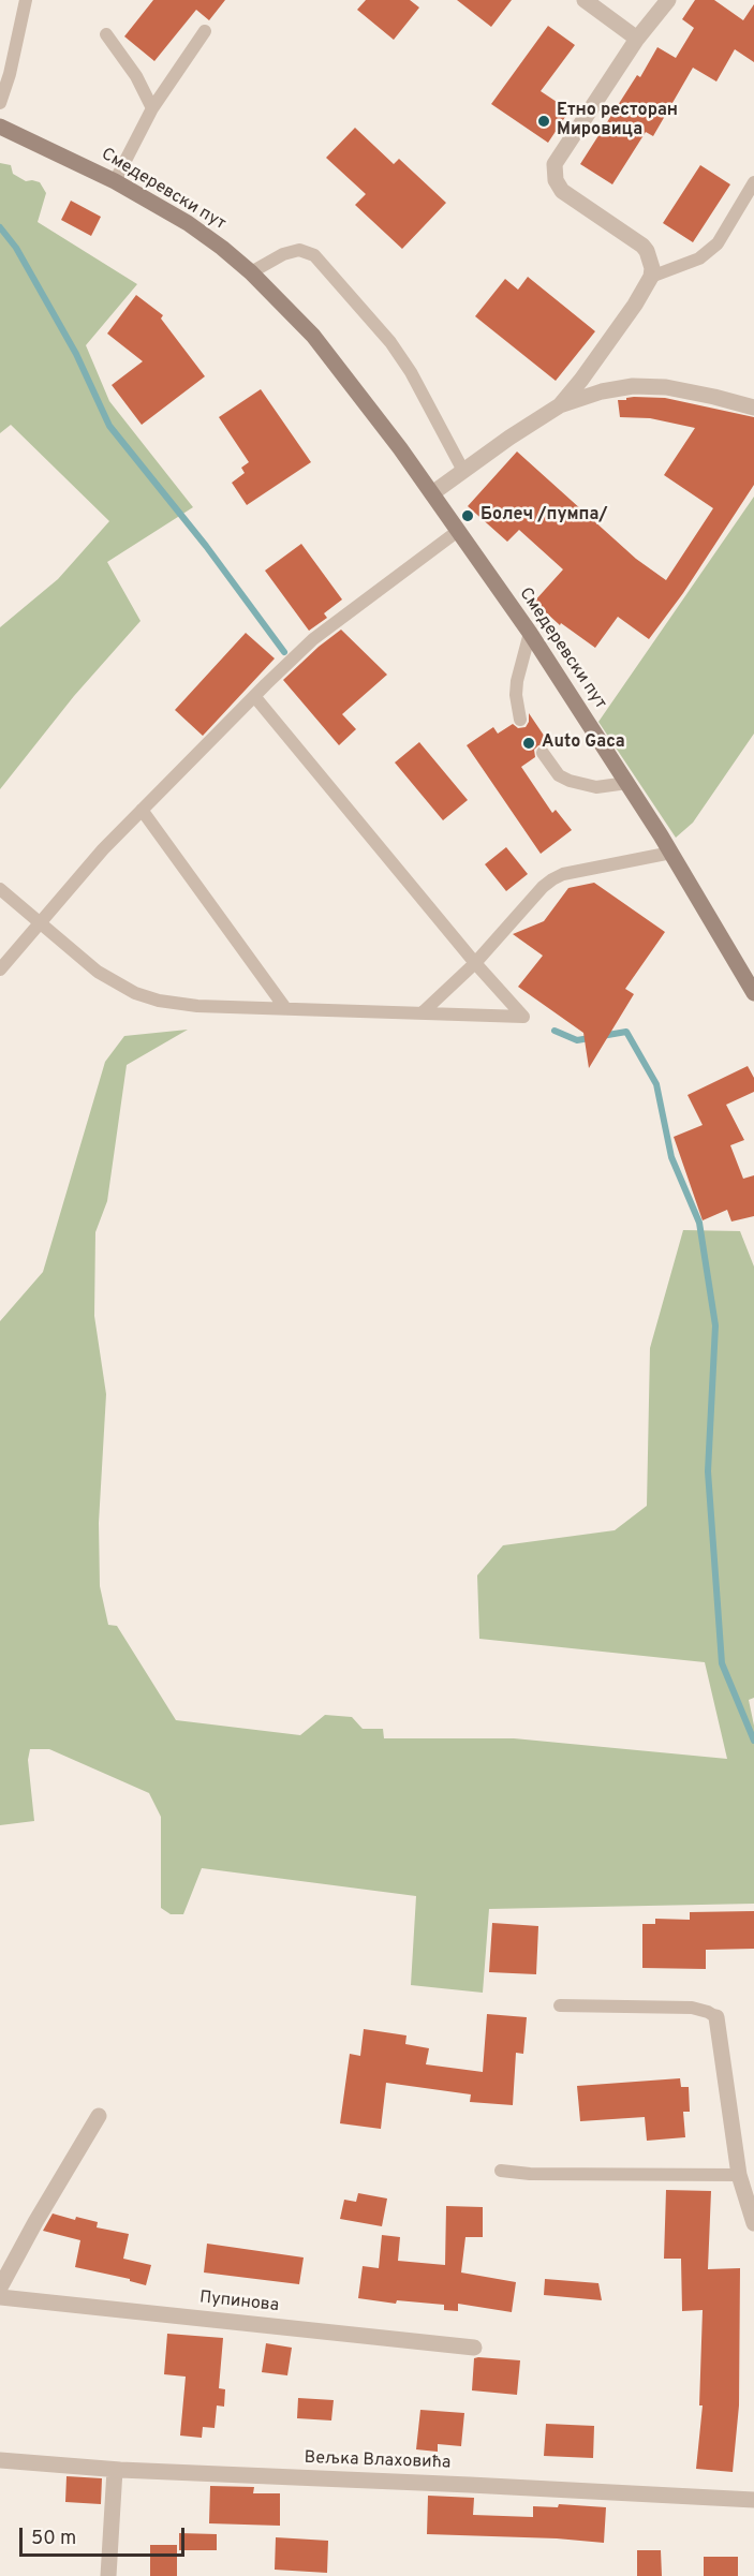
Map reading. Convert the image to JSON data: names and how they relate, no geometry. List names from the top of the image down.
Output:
{
  "streets": {
    "main road": ["Смедеревски пут"],
    "street": ["Пупинова", "Вељка Влаховића"]
  },
  "places": ["Етно ресторан Мировица", "Болеч /пумпа/", "Auto Gaca"],
  "scale_bar": "50 m"
}
